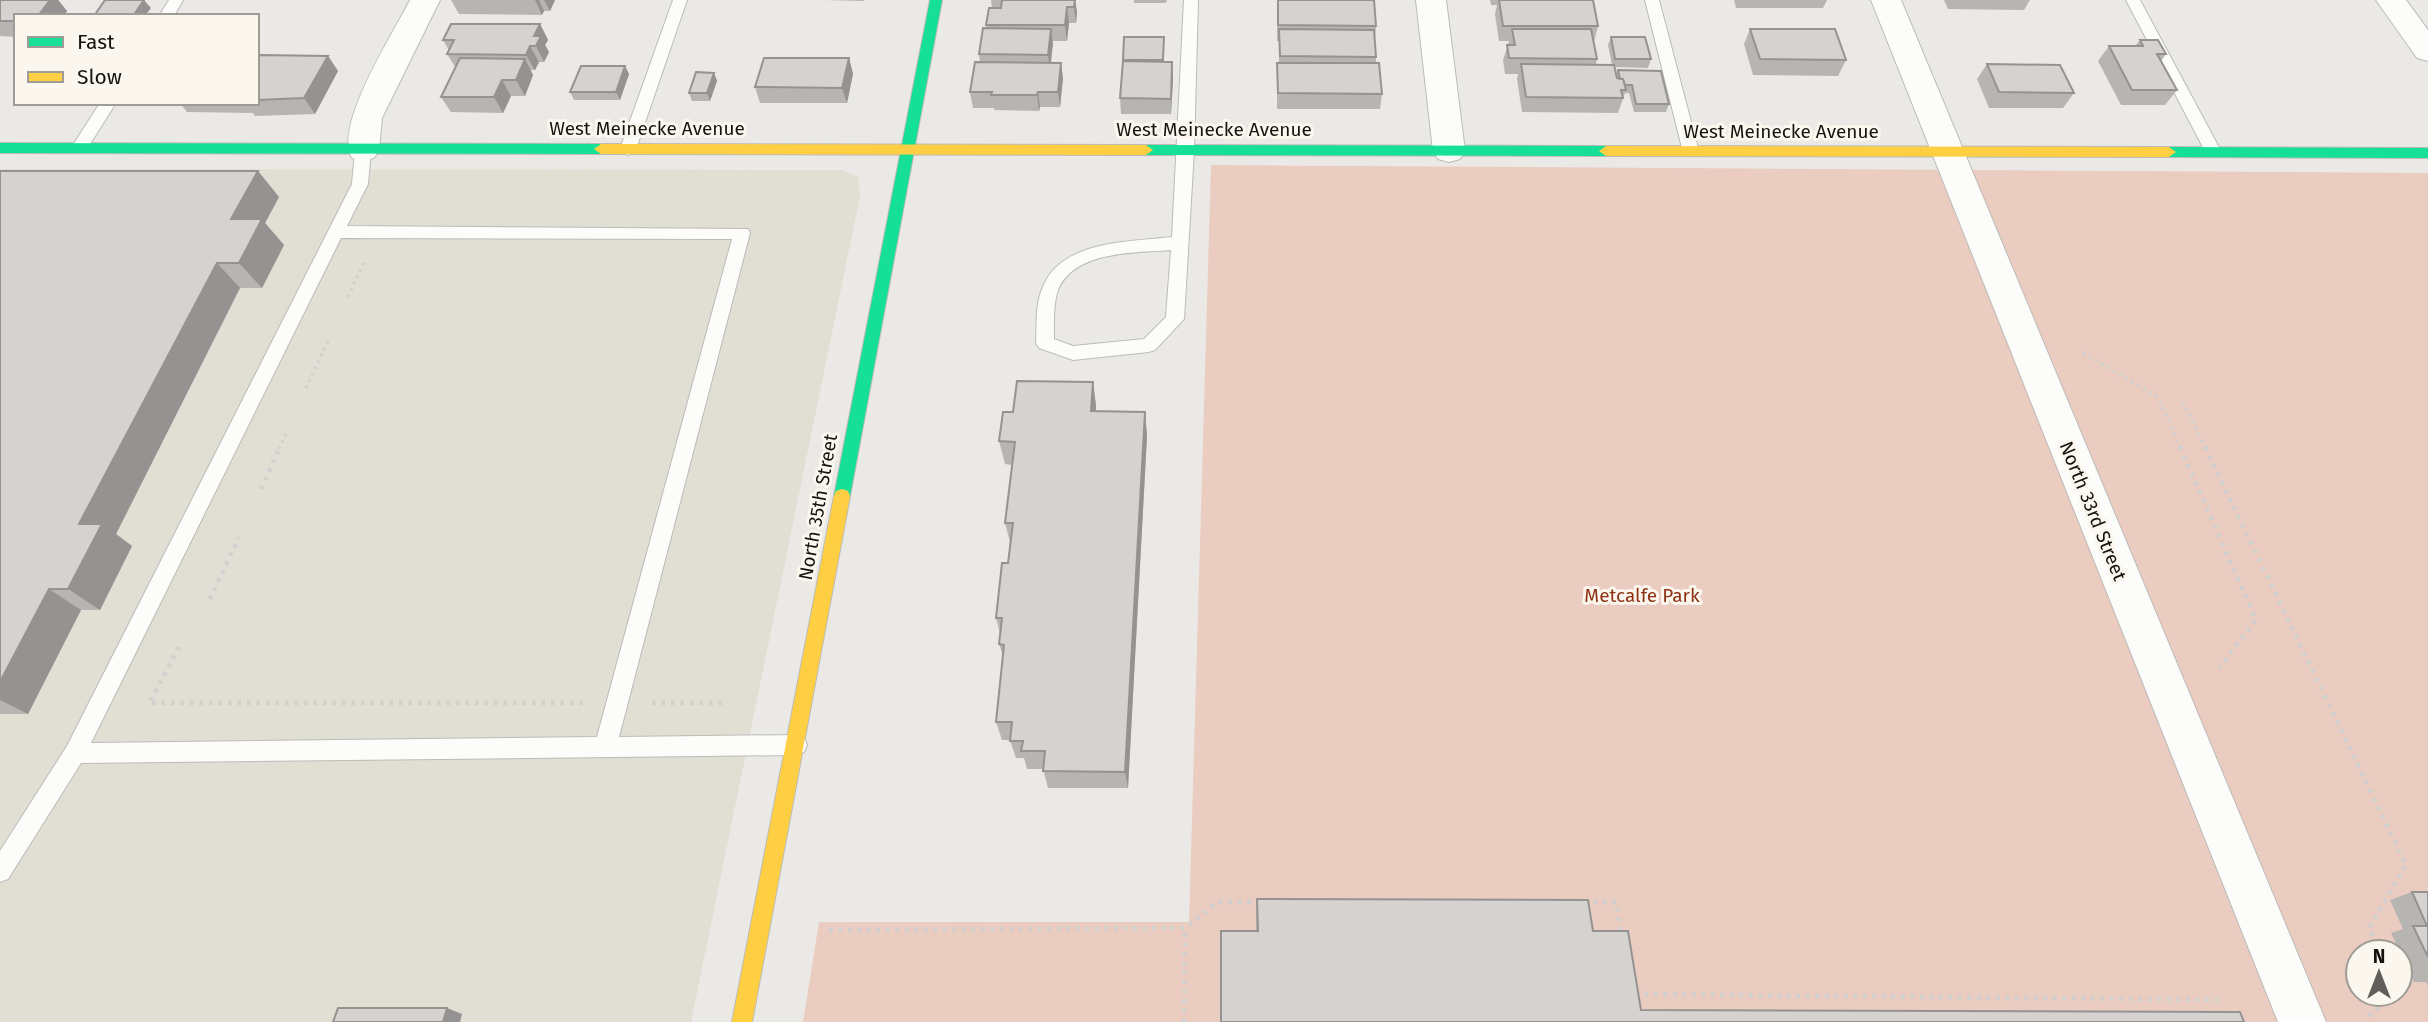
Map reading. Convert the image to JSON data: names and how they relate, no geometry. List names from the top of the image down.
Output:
{
  "streets": {
    "street": ["West Meinecke Avenue", "North 35th Street", "North 33rd Street"]
  },
  "crossings": [
    ["West Meinecke Avenue", "North 35th Street"],
    ["West Meinecke Avenue", "North 33rd Street"]
  ],
  "parks": ["Metcalfe Park"],
  "legend": ["Fast", "Slow"],
  "north": "top"
}
